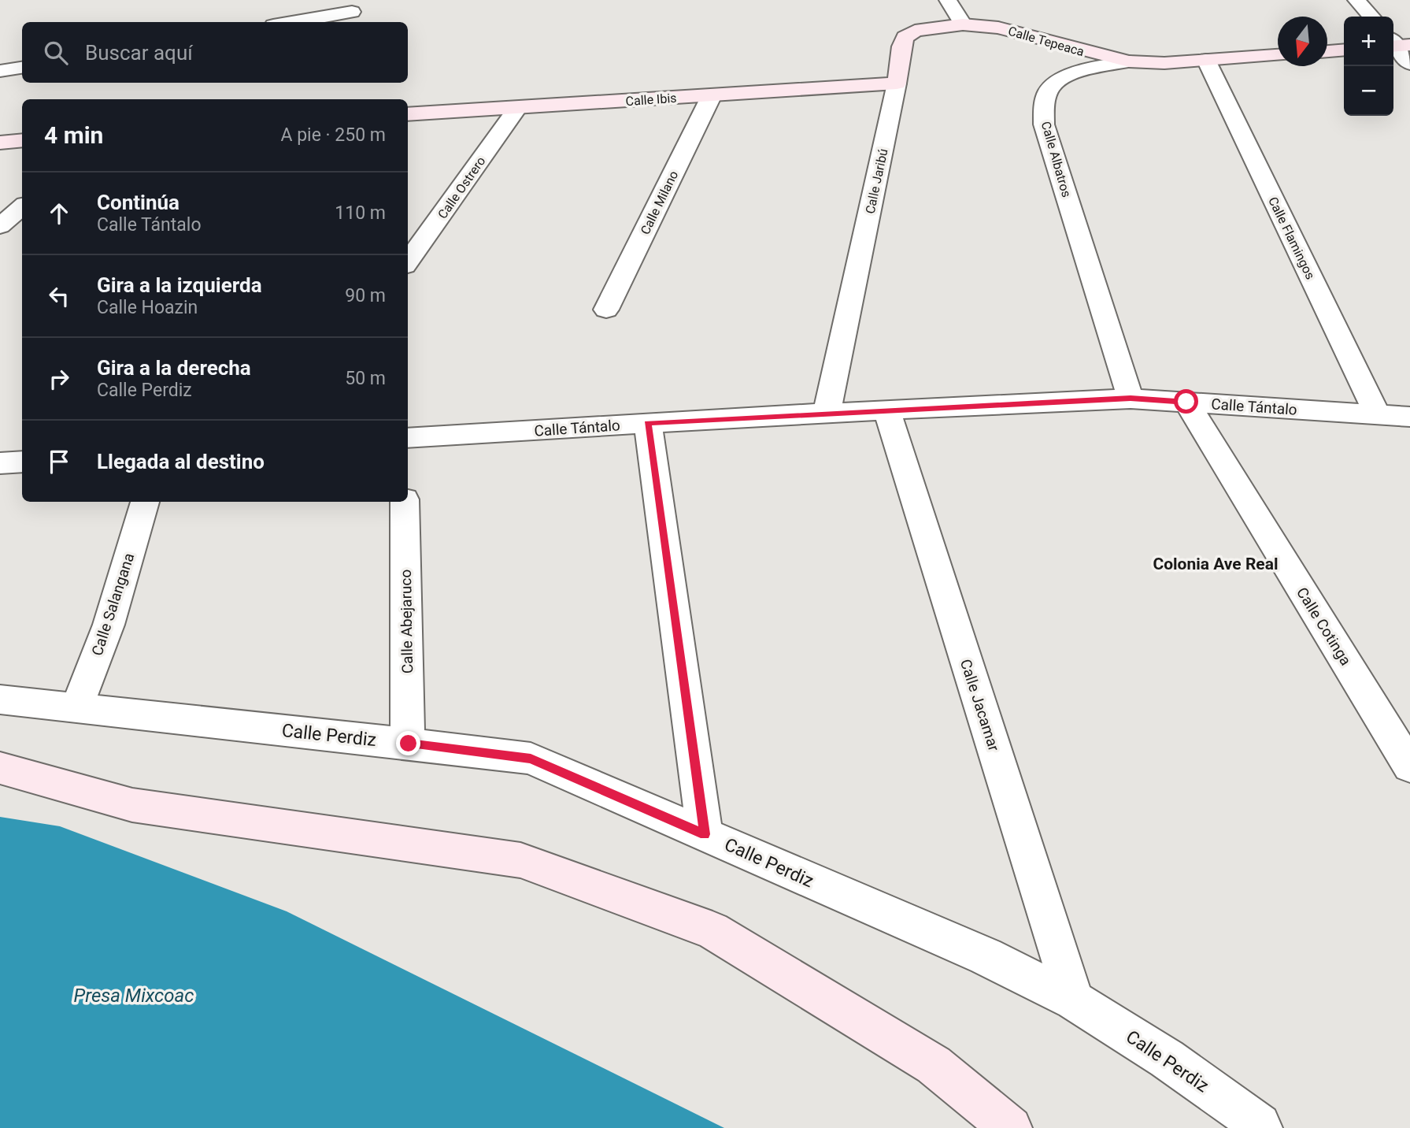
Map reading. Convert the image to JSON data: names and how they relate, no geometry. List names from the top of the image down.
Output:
{
  "streets": {
    "street": [
      "Calle Tepeaca",
      "Calle Ibis",
      "Calle Albatros",
      "Calle Jaribú",
      "Calle Ostrero",
      "Calle Milano",
      "Calle Flamingos",
      "Calle Tántalo",
      "Calle Salangana",
      "Calle Abejaruco",
      "Calle Cotinga",
      "Calle Jacamar",
      "Calle Perdiz"
    ]
  },
  "crossings": [
    ["Calle Tepeaca", "Calle Albatros"],
    ["Calle Tepeaca", "Calle Jaribú"],
    ["Calle Ibis", "Calle Jaribú"],
    ["Calle Ibis", "Calle Ostrero"],
    ["Calle Ibis", "Calle Milano"],
    ["Calle Albatros", "Calle Flamingos"],
    ["Calle Albatros", "Calle Tántalo"],
    ["Calle Jaribú", "Calle Tántalo"],
    ["Calle Flamingos", "Calle Tántalo"],
    ["Calle Tántalo", "Calle Cotinga"],
    ["Calle Tántalo", "Calle Jacamar"],
    ["Calle Salangana", "Calle Perdiz"],
    ["Calle Abejaruco", "Calle Perdiz"],
    ["Calle Jacamar", "Calle Perdiz"]
  ],
  "districts": ["Colonia Ave Real"],
  "water": ["Presa Mixcoac"],
  "north": "bottom",
  "page": {
    "map_buttons": ["+", "−"],
    "search": "Buscar aquí",
    "heading": ["4 min", "A pie · 250 m"],
    "list": [
      ["Continúa", "Calle Tántalo", "110 m"],
      ["Gira a la izquierda", "Calle Hoazin", "90 m"],
      ["Gira a la derecha", "Calle Perdiz", "50 m"],
      "Llegada al destino"
    ]
  }
}
